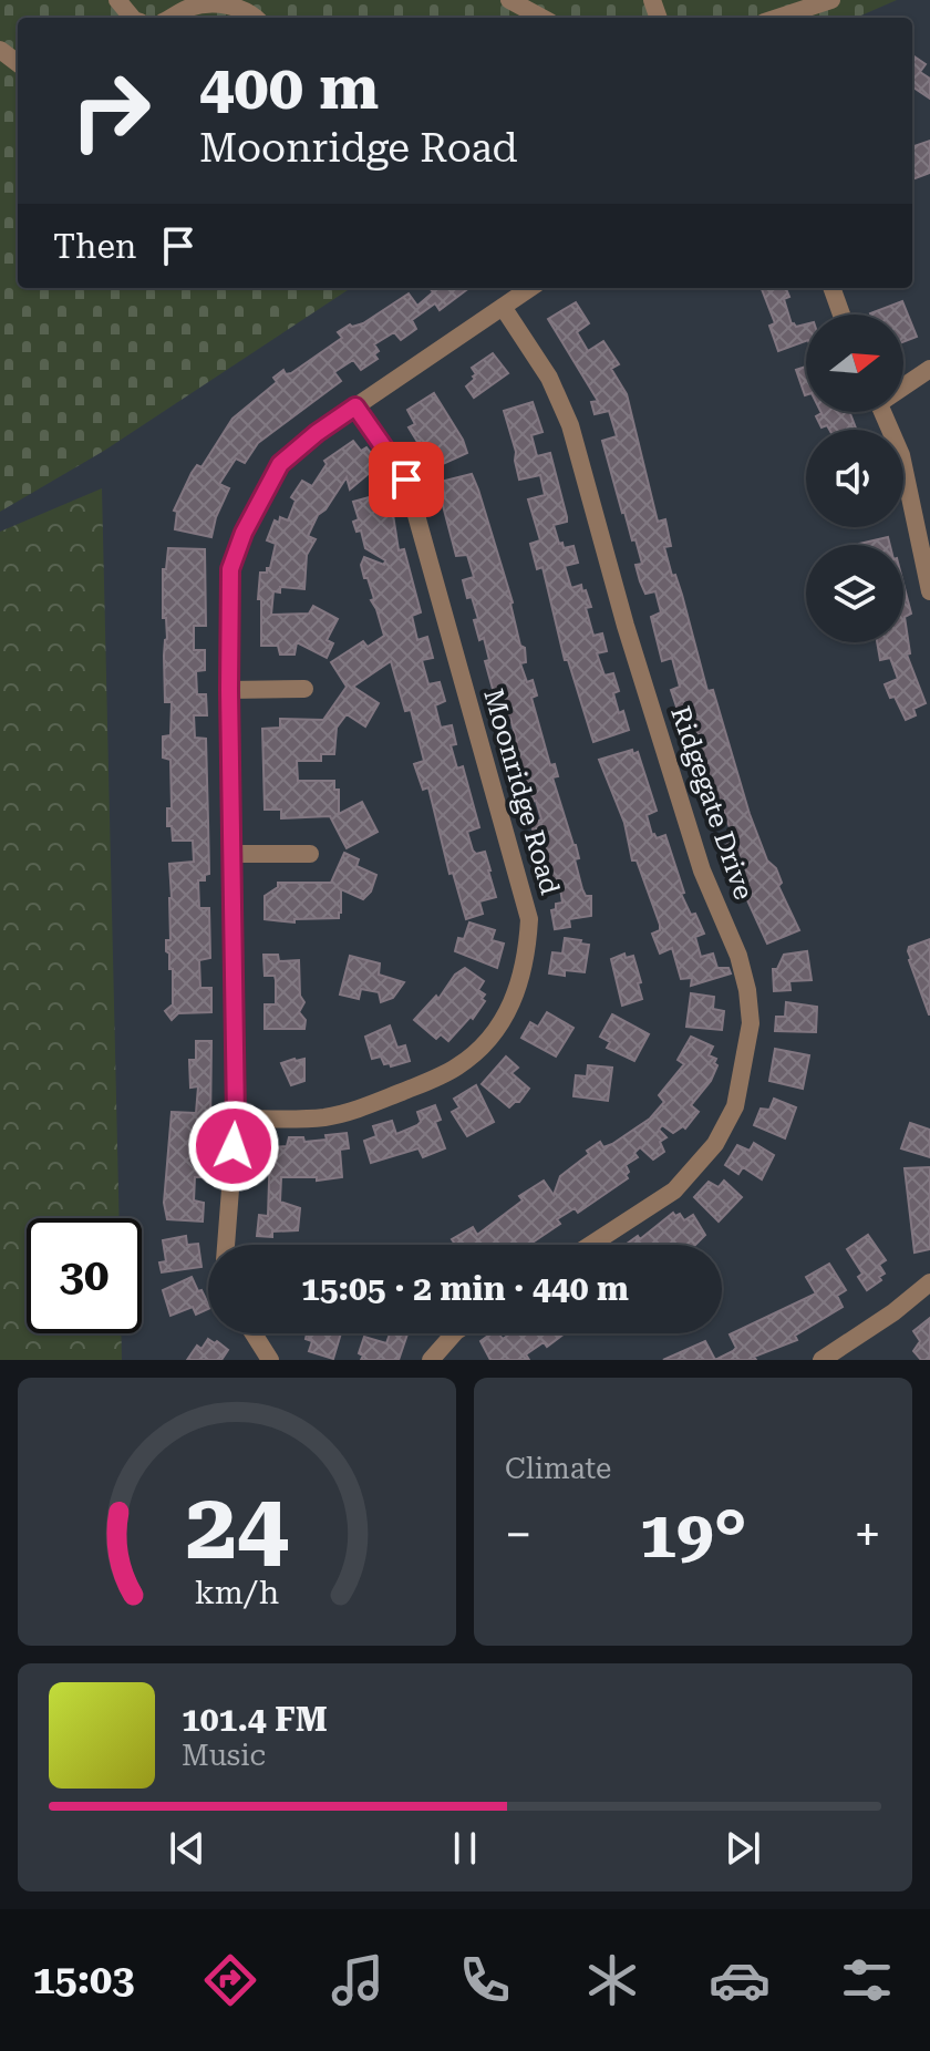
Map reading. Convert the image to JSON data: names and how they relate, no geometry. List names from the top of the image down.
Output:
{
  "streets": {
    "street": ["Moonridge Road", "Ridgegate Drive"]
  },
  "north": "right",
  "page": {
    "turn": ["400 m", "Moonridge Road"],
    "then": "Then",
    "limit": "30",
    "trip": "15:05 · 2 min · 440 m",
    "tile": "Climate",
    "heat": ["−", "19°", "+"],
    "song": ["101.4 FM", "Music"],
    "tabs": "15:03",
    "gauge": ["24", "km/h"]
  }
}
